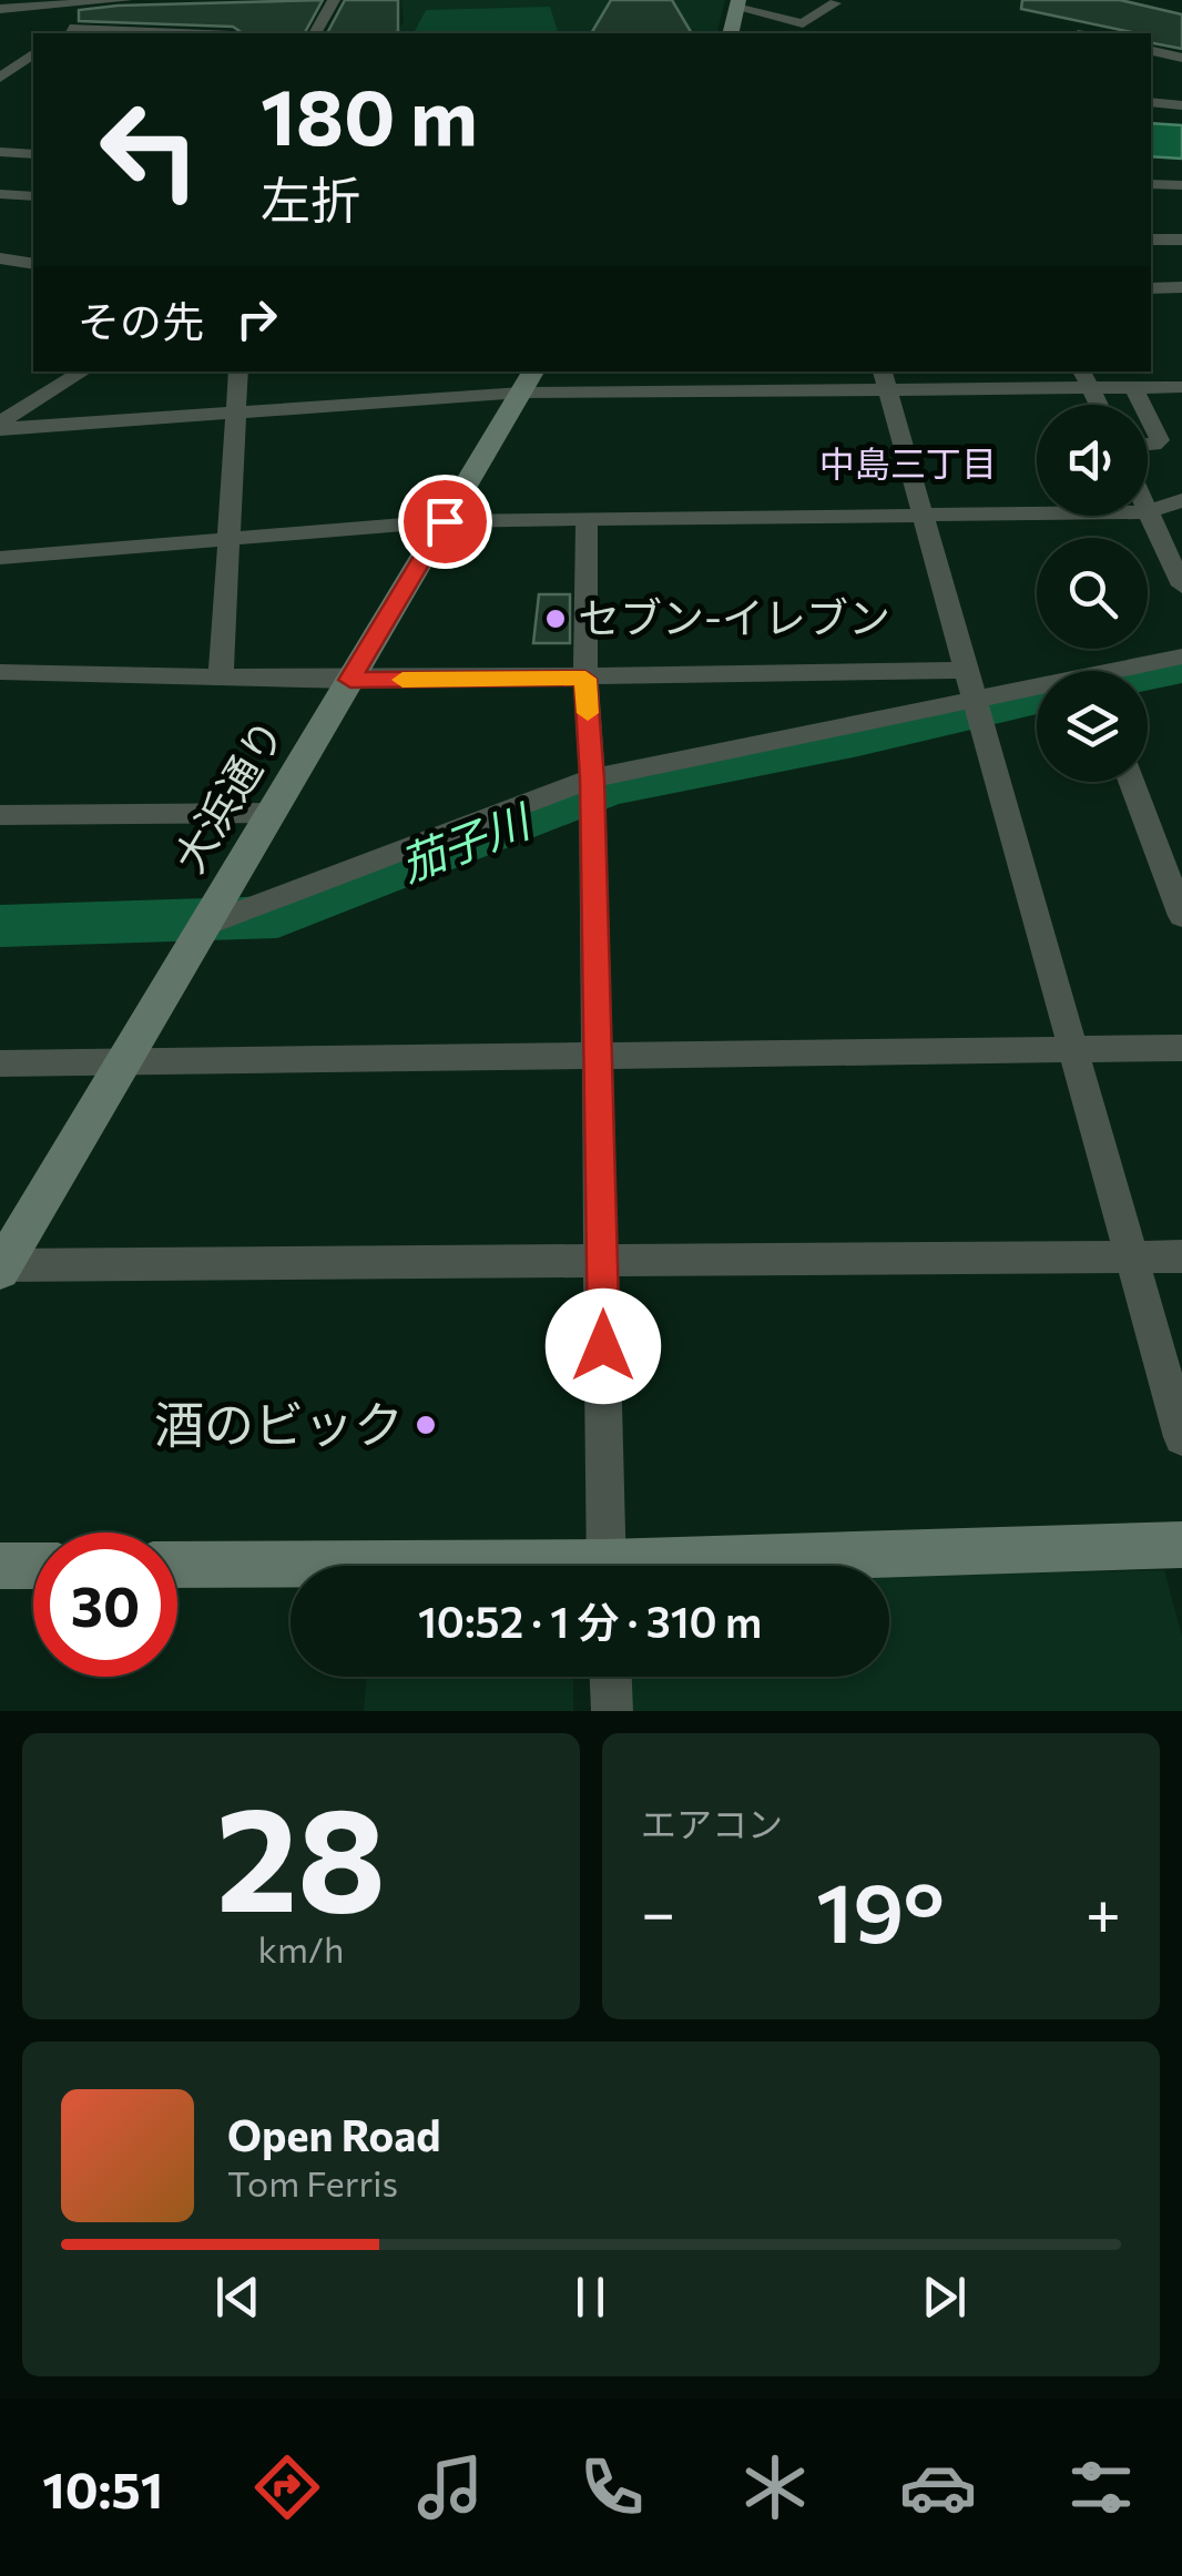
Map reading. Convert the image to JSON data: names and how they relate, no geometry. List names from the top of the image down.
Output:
{
  "streets": {
    "street": ["大浜通り"]
  },
  "districts": ["中島三丁目"],
  "water": ["茄子川"],
  "places": ["セブン-イレブン", "酒のビック"],
  "page": {
    "turn": ["180 m", "左折"],
    "then": "その先",
    "limit": "30",
    "trip": "10:52 · 1 分 · 310 m",
    "tile": [
      ["28", "km/h"],
      "エアコン"
    ],
    "heat": ["−", "19°", "+"],
    "song": ["Open Road", "Tom Ferris"],
    "tabs": "10:51"
  }
}
